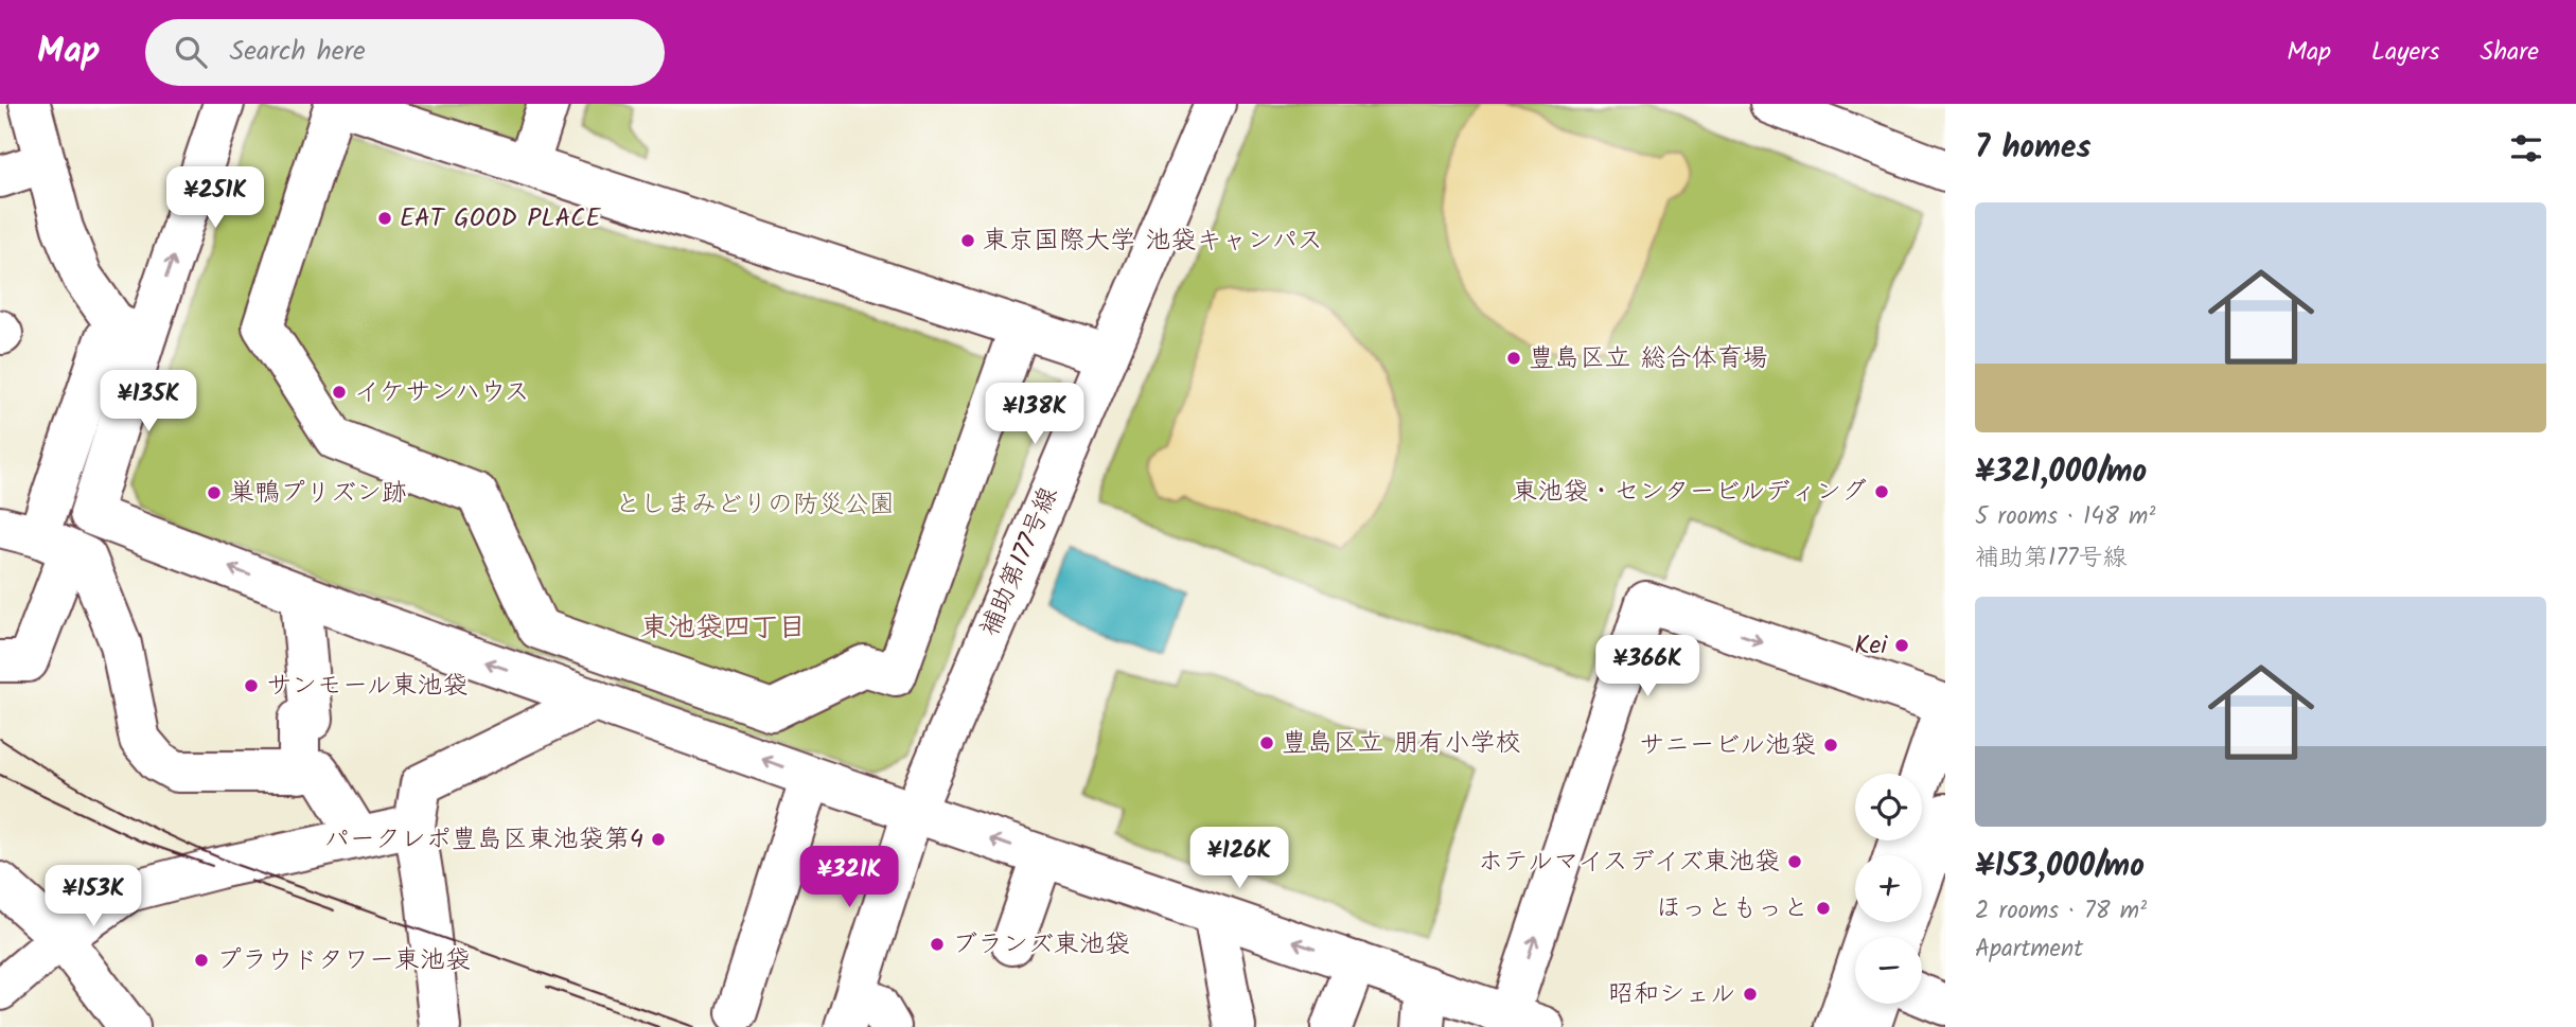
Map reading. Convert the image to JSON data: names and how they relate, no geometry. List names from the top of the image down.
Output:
{
  "streets": {
    "main road": ["補助第177号線"]
  },
  "districts": ["東池袋四丁目"],
  "parks": ["としまみどりの防災公園"],
  "places": [
    "EAT GOOD PLACE",
    "東京国際大学 池袋キャンパス",
    "豊島区立 総合体育場",
    "イケサンハウス",
    "東池袋・センタービルディング",
    "巣鴨プリズン跡",
    "Kei",
    "サンモール東池袋",
    "豊島区立 朋有小学校",
    "サニービル池袋",
    "パークレポ豊島区東池袋第4",
    "ホテルマイスデイズ東池袋",
    "ほっともっと",
    "ブランズ東池袋",
    "プラウドタワー東池袋",
    "昭和シェル"
  ],
  "page": {
    "header": "Map",
    "search": "Search here",
    "nav": ["Map", "Layers", "Share"],
    "heading": "7 homes",
    "price": [
      "¥251K",
      "¥135K",
      "¥138K",
      "¥366K",
      "¥126K",
      "¥321K",
      "¥153K"
    ],
    "list": [
      {
        "name": "¥321,000/mo",
        "note": "5 rooms · 148 m² · 補助第177号線"
      },
      {
        "name": "¥153,000/mo",
        "note": "2 rooms · 78 m² · Apartment"
      }
    ],
    "map_buttons": ["+", "−"]
  }
}
